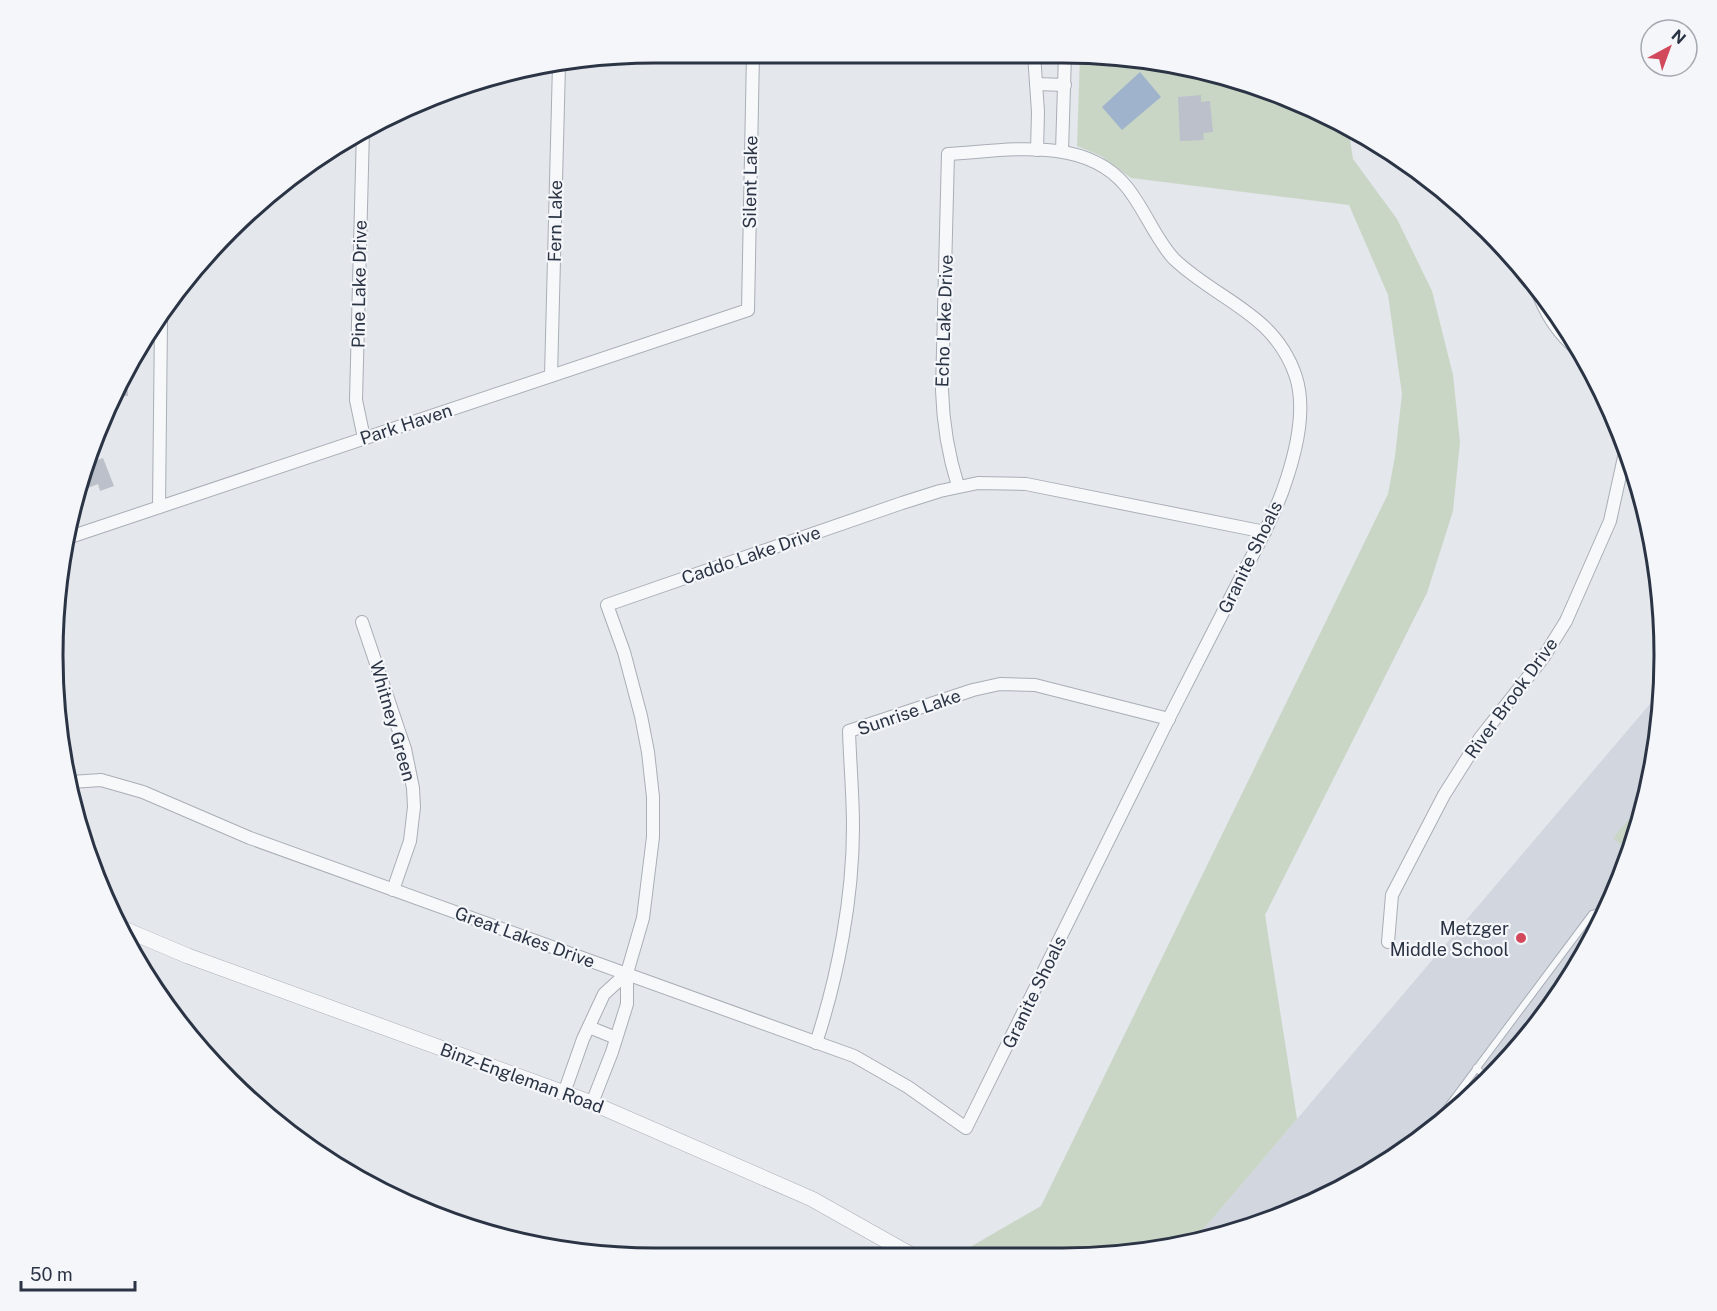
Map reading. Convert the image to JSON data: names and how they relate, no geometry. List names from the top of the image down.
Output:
{
  "streets": {
    "street": [
      "Silent Lake",
      "Fern Lake",
      "Pine Lake Drive",
      "Echo Lake Drive",
      "Park Haven",
      "Caddo Lake Drive",
      "Granite Shoals",
      "River Brook Drive",
      "Sunrise Lake",
      "Whitney Green",
      "Great Lakes Drive",
      "Binz-Engleman Road"
    ]
  },
  "crossings": [
    ["Silent Lake", "Park Haven"],
    ["Fern Lake", "Park Haven"],
    ["Pine Lake Drive", "Park Haven"],
    ["Echo Lake Drive", "Caddo Lake Drive"],
    ["Echo Lake Drive", "Granite Shoals"],
    ["Caddo Lake Drive", "Granite Shoals"],
    ["Caddo Lake Drive", "Great Lakes Drive"],
    ["Caddo Lake Drive", "Binz-Engleman Road"],
    ["Granite Shoals", "Sunrise Lake"],
    ["Granite Shoals", "Great Lakes Drive"],
    ["Sunrise Lake", "Great Lakes Drive"],
    ["Whitney Green", "Great Lakes Drive"]
  ],
  "places": ["Metzger Middle School"],
  "scale_bar": "50 m",
  "north": "top right"
}
